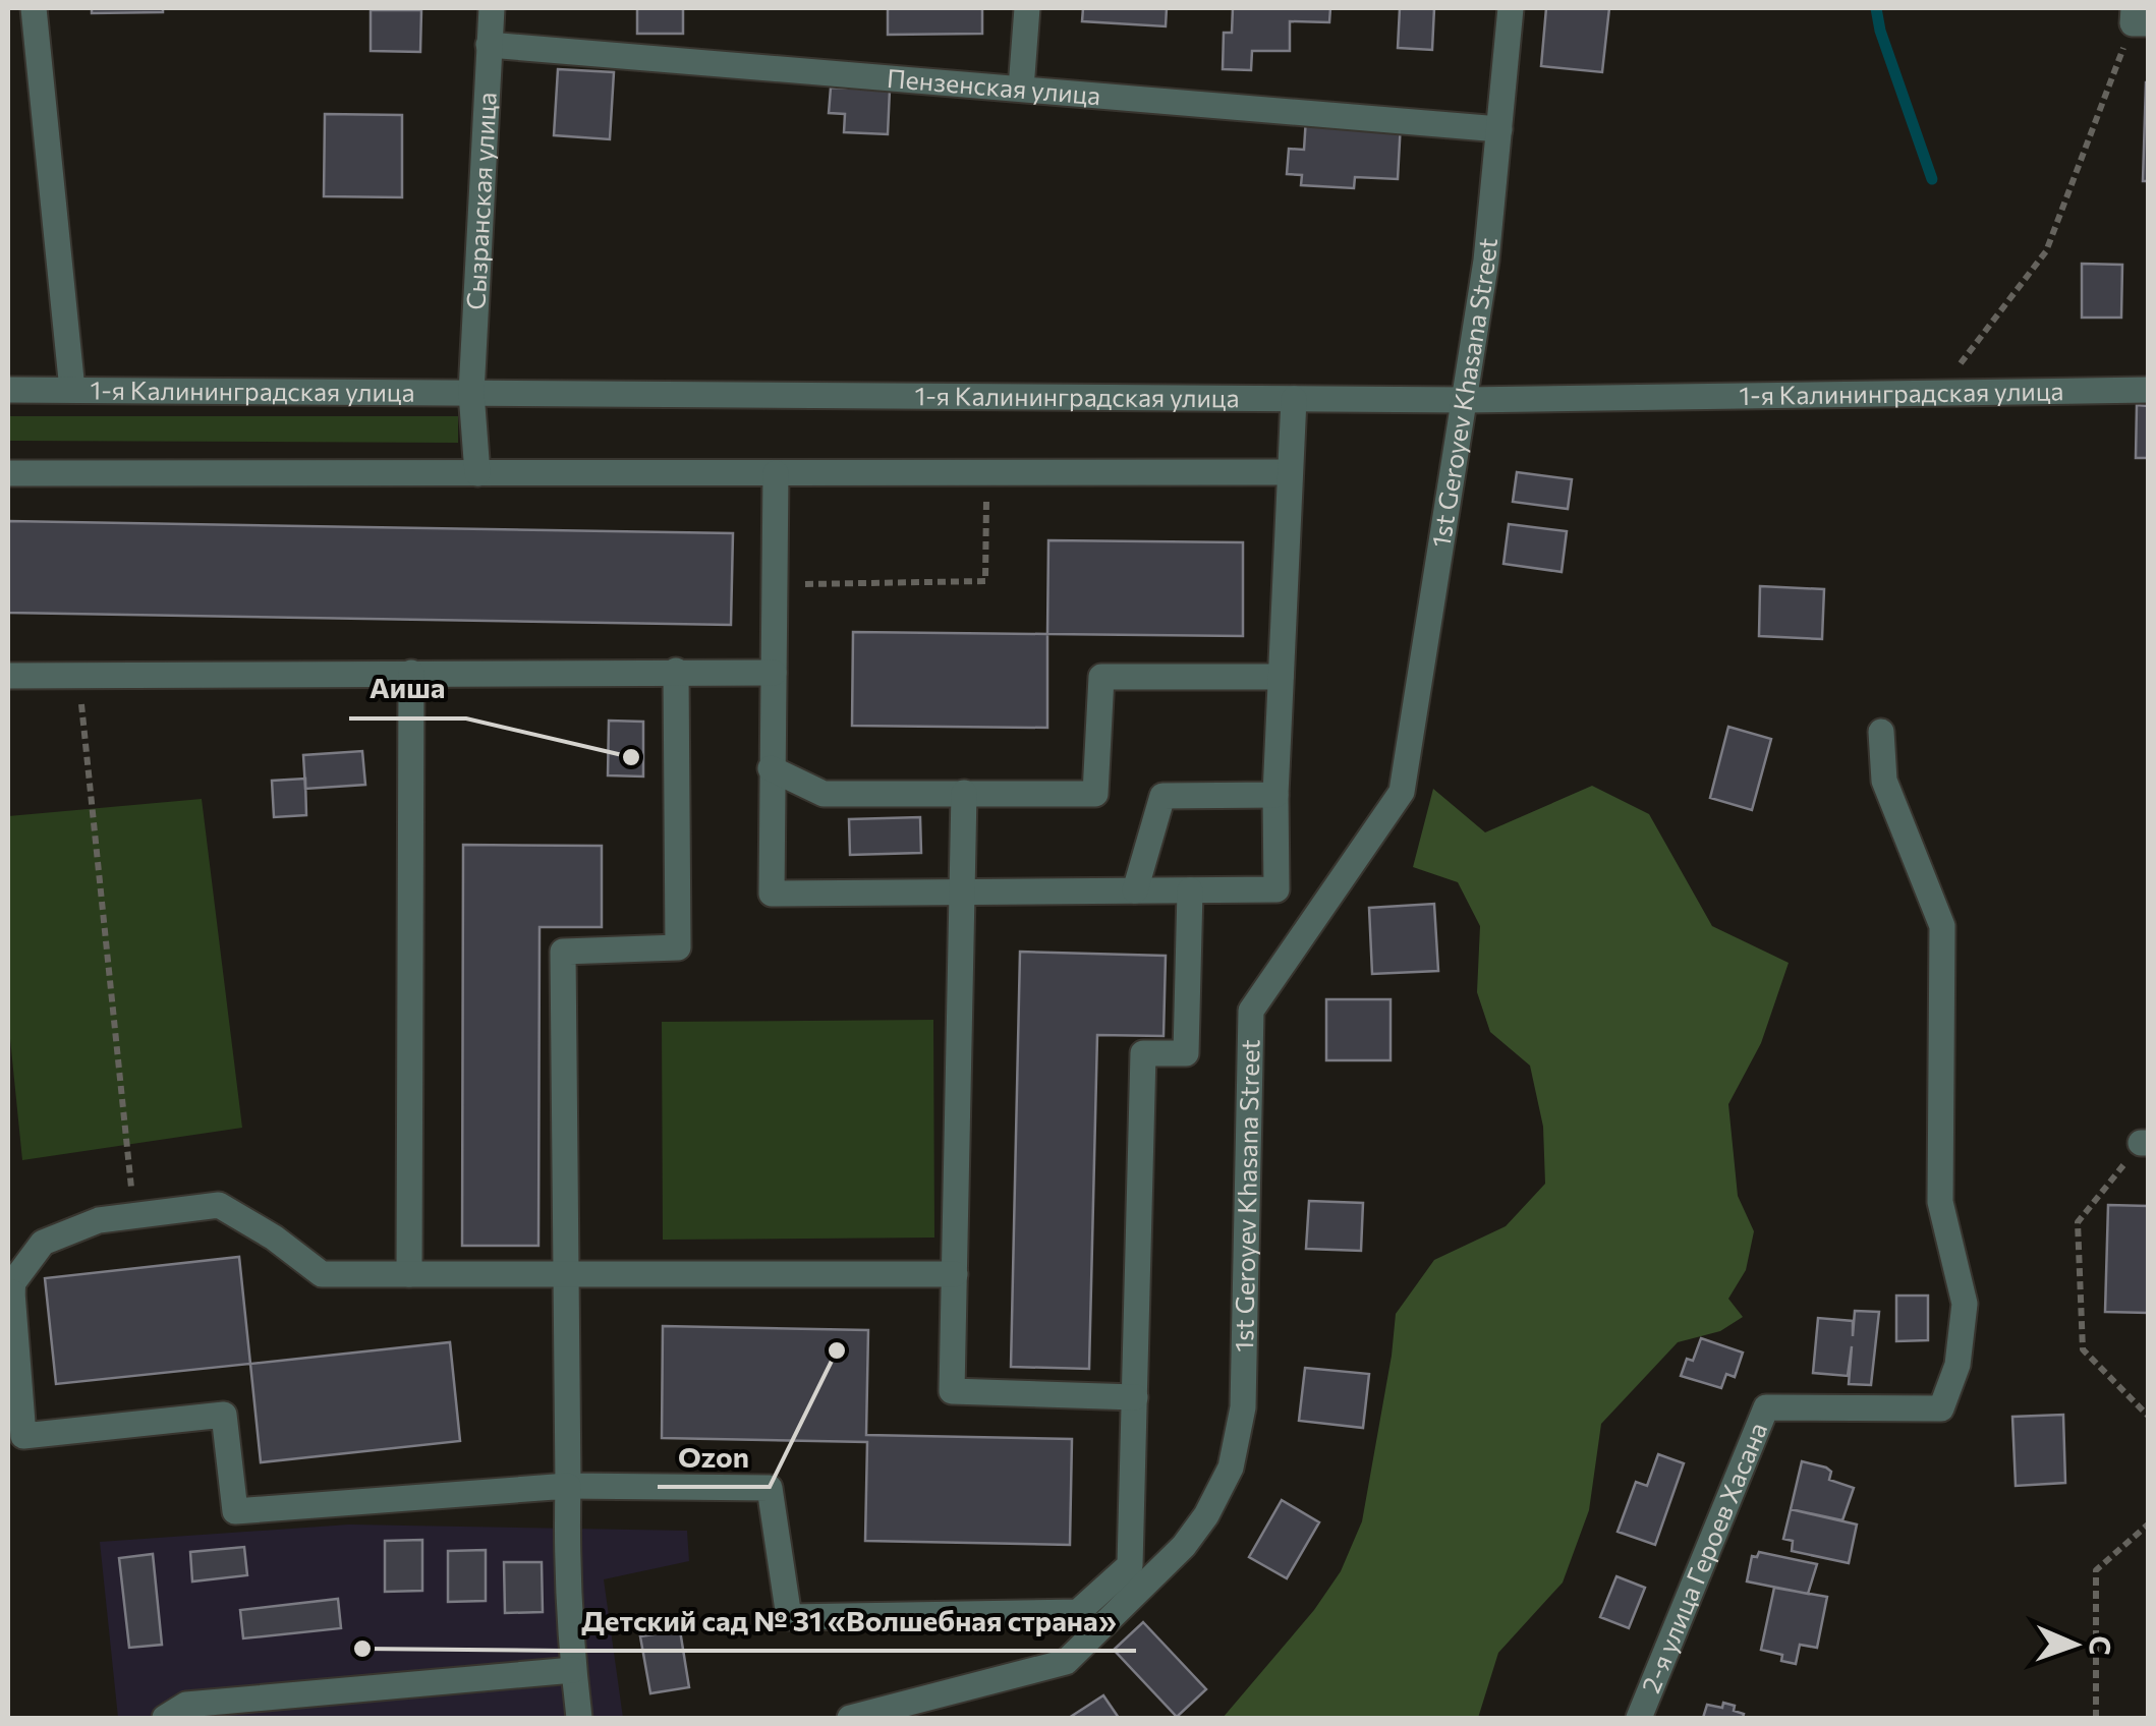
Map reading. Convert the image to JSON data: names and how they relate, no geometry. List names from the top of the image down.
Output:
{
  "streets": {
    "street": [
      "Пензенская улица",
      "Сызранская улица",
      "1-я Калининградская улица",
      "1st Geroyev Khasana Street",
      "2-я улица Героев Хасана"
    ]
  },
  "crossings": [
    ["Пензенская улица", "Сызранская улица"],
    ["Пензенская улица", "1st Geroyev Khasana Street"],
    ["Сызранская улица", "1-я Калининградская улица"],
    ["1-я Калининградская улица", "1st Geroyev Khasana Street"]
  ],
  "places": ["Аиша", "Ozon", "Детский сад № 31 «Волшебная страна»"],
  "north": "right"
}
